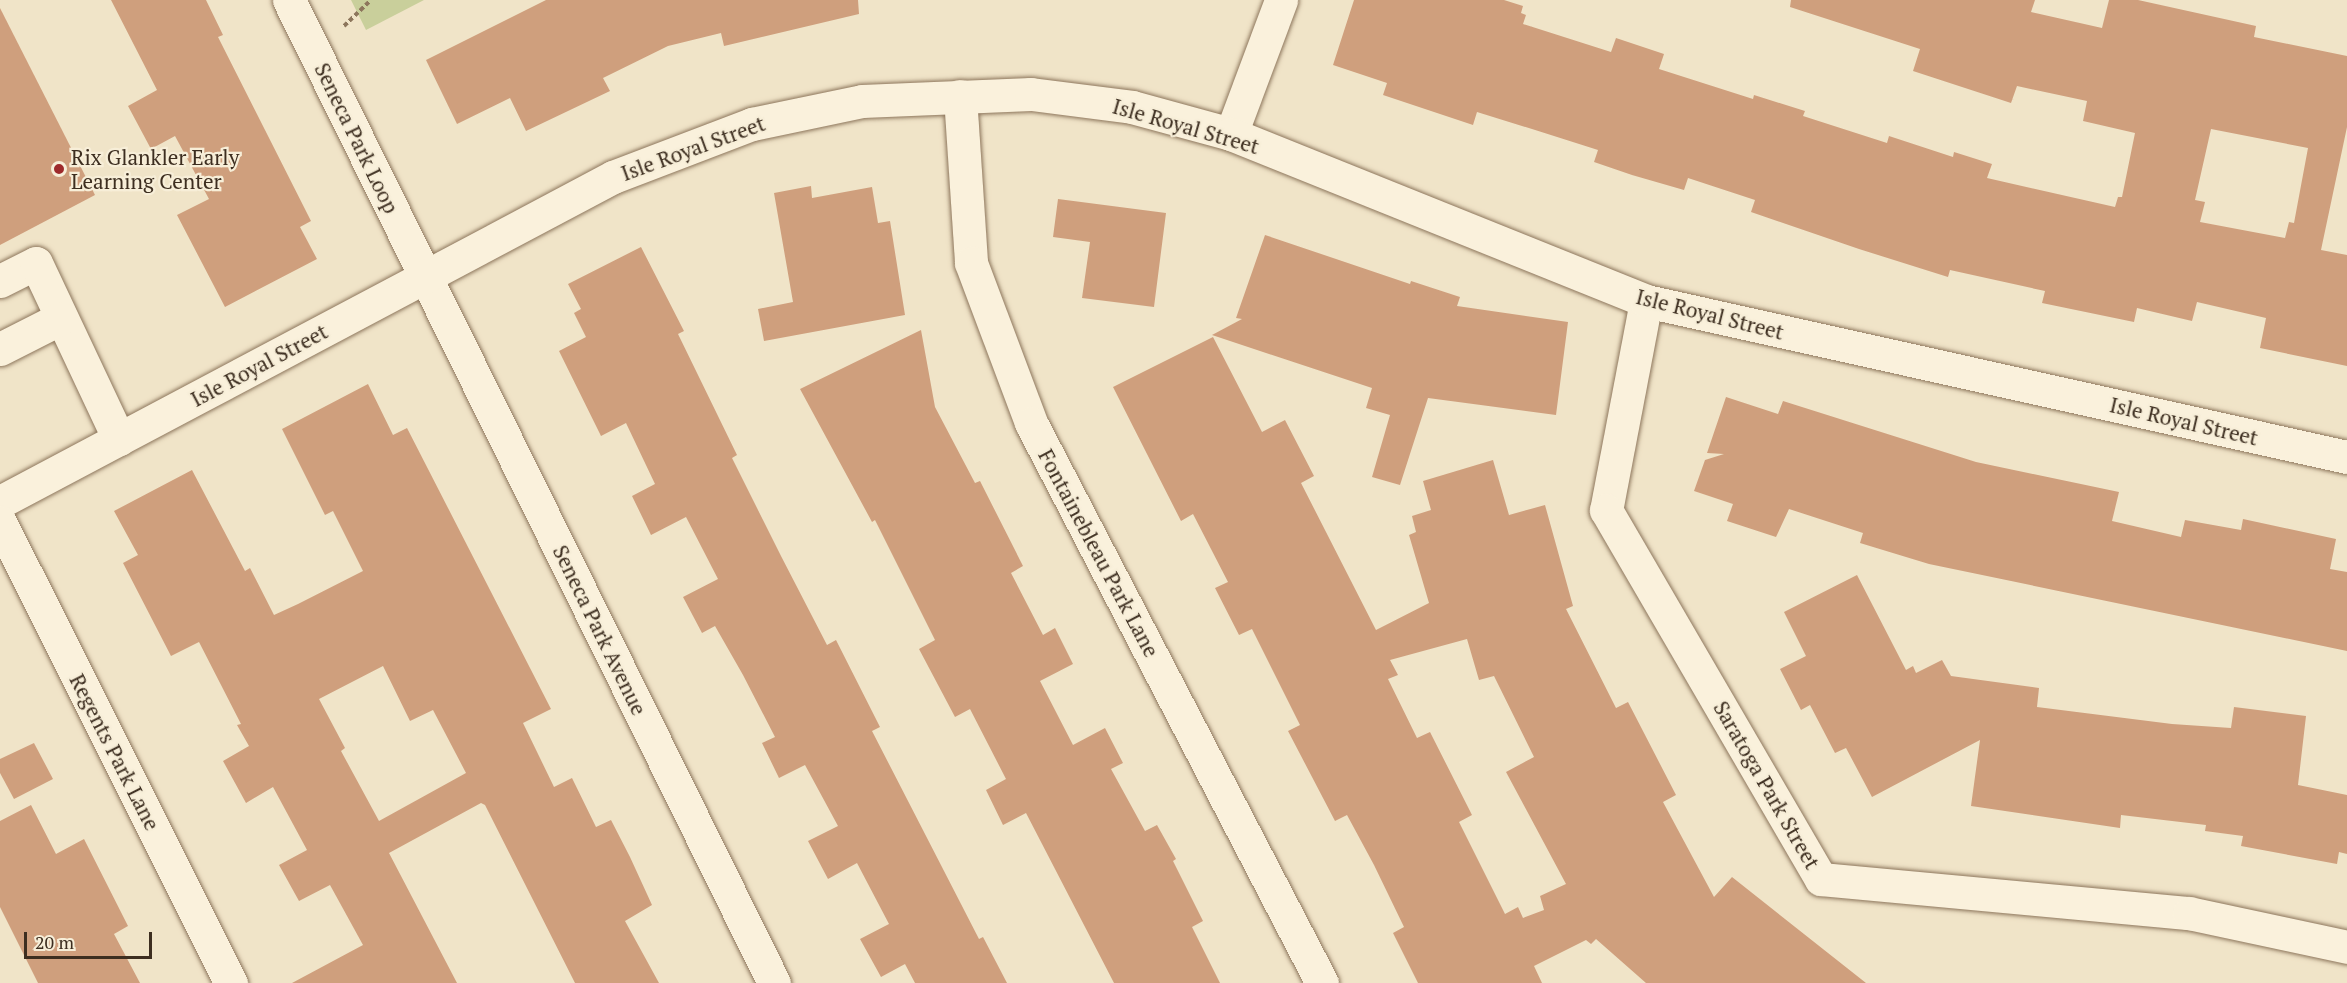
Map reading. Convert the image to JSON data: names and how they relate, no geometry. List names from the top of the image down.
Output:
{
  "streets": {
    "street": [
      "Isle Royal Street",
      "Seneca Park Loop",
      "Fontainebleau Park Lane",
      "Seneca Park Avenue",
      "Regents Park Lane",
      "Saratoga Park Street"
    ]
  },
  "crossings": [
    ["Isle Royal Street", "Seneca Park Loop"],
    ["Isle Royal Street", "Fontainebleau Park Lane"],
    ["Isle Royal Street", "Seneca Park Avenue"],
    ["Isle Royal Street", "Saratoga Park Street"],
    ["Seneca Park Loop", "Seneca Park Avenue"]
  ],
  "places": ["Rix Glankler Early Learning Center"],
  "scale_bar": "20 m"
}
